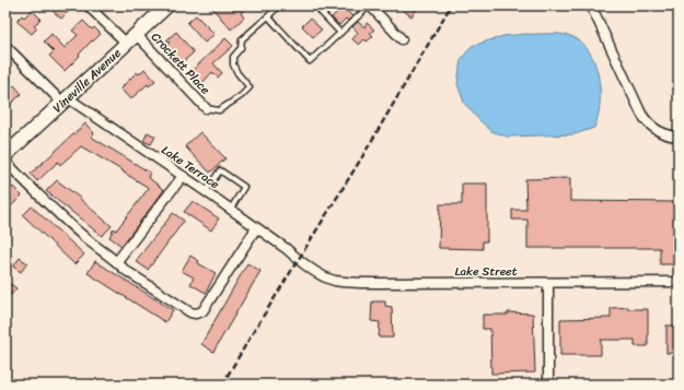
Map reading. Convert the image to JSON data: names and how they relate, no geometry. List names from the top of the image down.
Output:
{
  "streets": {
    "main road": ["Vineville Avenue"],
    "street": ["Crockett Place", "Lake Terrace", "Lake Street"]
  },
  "crossings": [
    ["Crockett Place", "Vineville Avenue"],
    ["Vineville Avenue", "Lake Terrace"],
    ["Lake Terrace", "Lake Street"]
  ]
}
